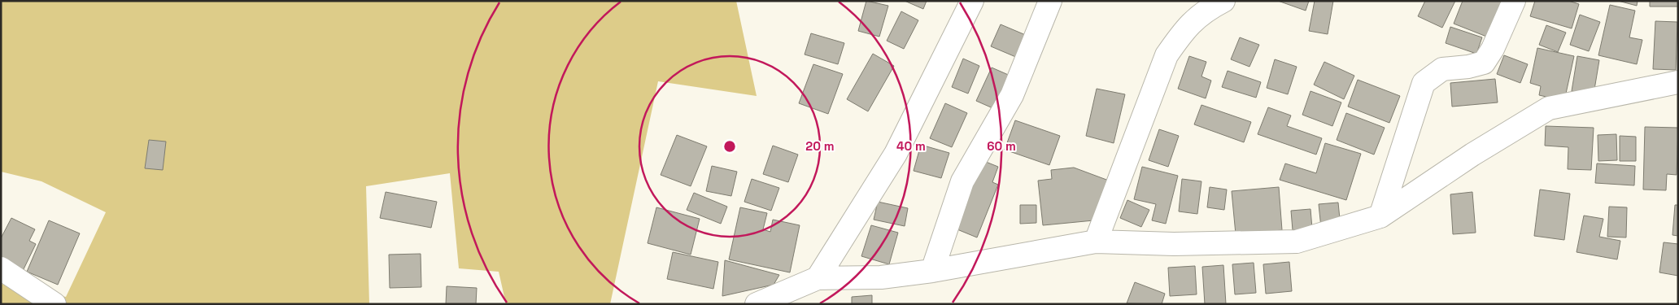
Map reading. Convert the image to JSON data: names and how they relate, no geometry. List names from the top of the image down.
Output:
{
  "rings": ["20 m", "40 m", "60 m"]
}
